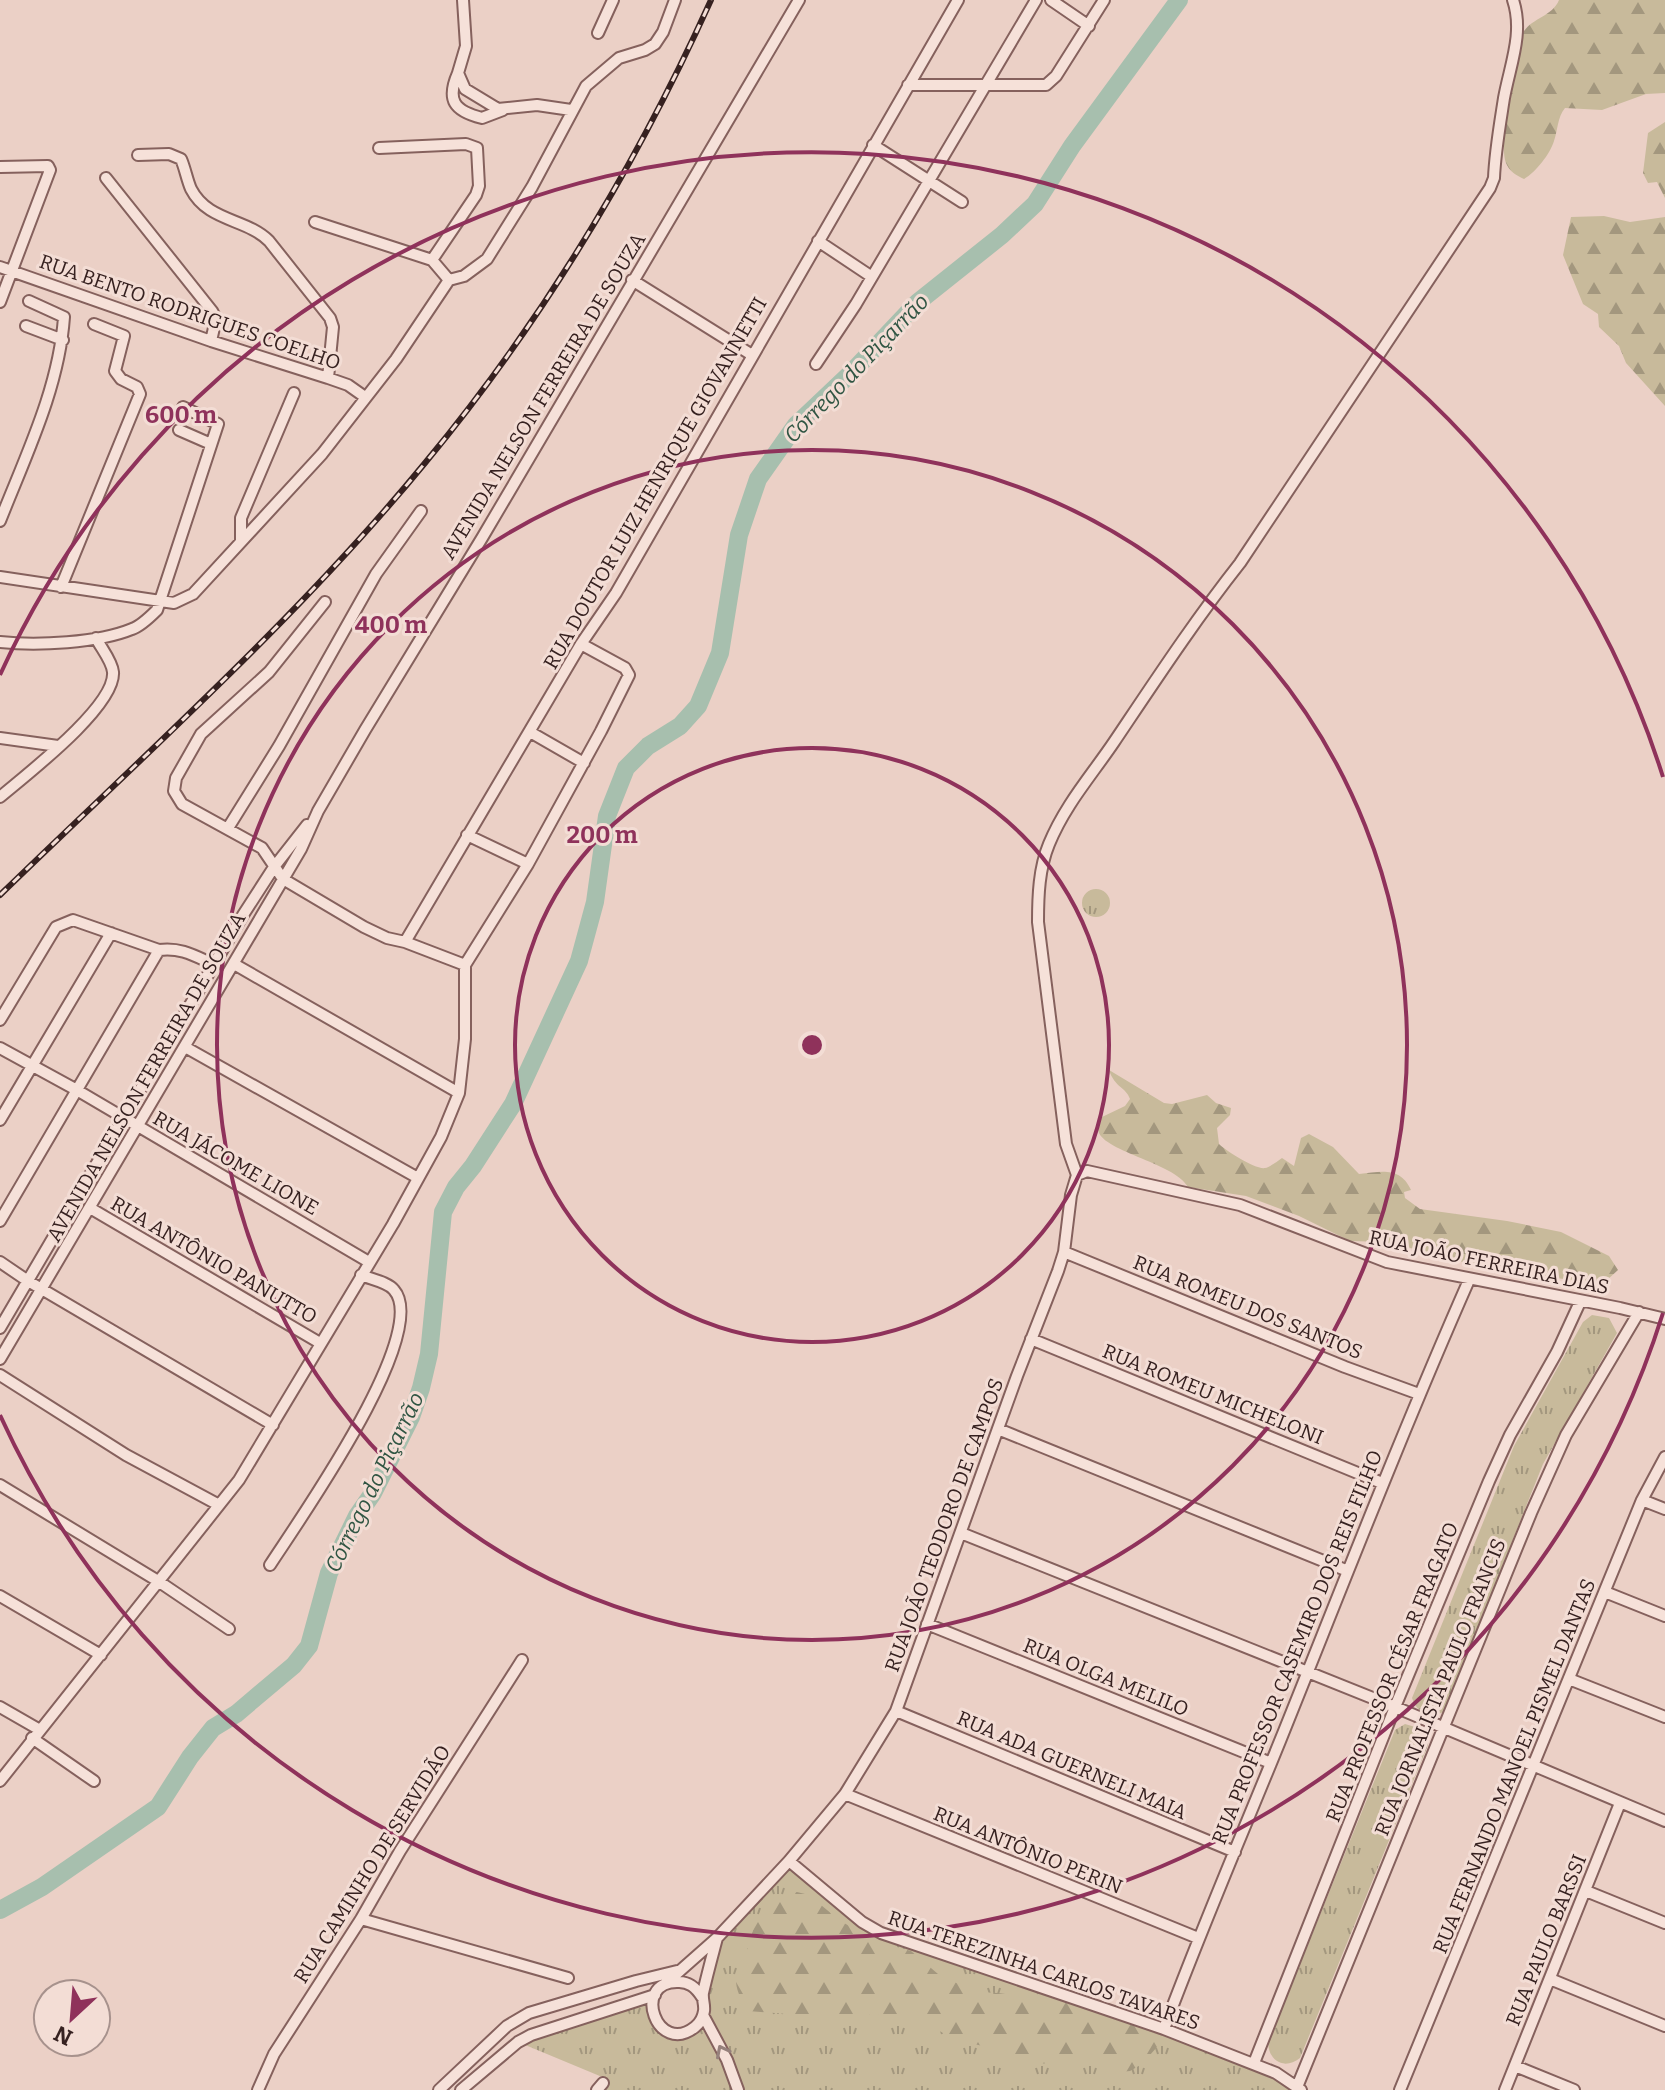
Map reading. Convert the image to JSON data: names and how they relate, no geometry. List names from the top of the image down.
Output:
{
  "streets": {
    "street": [
      "RUA BENTO RODRIGUES COELHO",
      "AVENIDA NELSON FERREIRA DE SOUZA",
      "RUA DOUTOR LUIZ HENRIQUE GIOVANNETTI",
      "RUA JÁCOME LIONE",
      "RUA ANTÔNIO PANUTTO",
      "RUA JOÃO FERREIRA DIAS",
      "RUA ROMEU DOS SANTOS",
      "RUA ROMEU MICHELONI",
      "RUA JOÃO TEODORO DE CAMPOS",
      "RUA PROFESSOR CASEMIRO DOS REIS FILHO",
      "RUA PROFESSOR CÉSAR FRAGATO",
      "RUA OLGA MELILO",
      "RUA JORNALISTA PAULO FRANCIS",
      "RUA ADA GUERNELI MAIA",
      "RUA FERNANDO MANOEL PISMEL DANTAS",
      "RUA ANTÔNIO PERIN",
      "RUA CAMINHO DE SERVIDÃO",
      "RUA PAULO BARSSI",
      "RUA TEREZINHA CARLOS TAVARES"
    ]
  },
  "crossings": [
    ["AVENIDA NELSON FERREIRA DE SOUZA", "RUA JÁCOME LIONE"],
    ["AVENIDA NELSON FERREIRA DE SOUZA", "RUA ANTÔNIO PANUTTO"],
    ["RUA JOÃO FERREIRA DIAS", "RUA JOÃO TEODORO DE CAMPOS"],
    ["RUA JOÃO FERREIRA DIAS", "RUA PROFESSOR CASEMIRO DOS REIS FILHO"],
    ["RUA JOÃO FERREIRA DIAS", "RUA PROFESSOR CÉSAR FRAGATO"],
    ["RUA JOÃO FERREIRA DIAS", "RUA JORNALISTA PAULO FRANCIS"],
    ["RUA ROMEU DOS SANTOS", "RUA JOÃO TEODORO DE CAMPOS"],
    ["RUA ROMEU DOS SANTOS", "RUA PROFESSOR CASEMIRO DOS REIS FILHO"],
    ["RUA ROMEU MICHELONI", "RUA JOÃO TEODORO DE CAMPOS"],
    ["RUA ROMEU MICHELONI", "RUA PROFESSOR CASEMIRO DOS REIS FILHO"],
    ["RUA JOÃO TEODORO DE CAMPOS", "RUA OLGA MELILO"],
    ["RUA JOÃO TEODORO DE CAMPOS", "RUA ADA GUERNELI MAIA"],
    ["RUA JOÃO TEODORO DE CAMPOS", "RUA ANTÔNIO PERIN"],
    ["RUA JOÃO TEODORO DE CAMPOS", "RUA TEREZINHA CARLOS TAVARES"],
    ["RUA PROFESSOR CASEMIRO DOS REIS FILHO", "RUA OLGA MELILO"],
    ["RUA PROFESSOR CASEMIRO DOS REIS FILHO", "RUA ADA GUERNELI MAIA"],
    ["RUA PROFESSOR CASEMIRO DOS REIS FILHO", "RUA ANTÔNIO PERIN"],
    ["RUA PROFESSOR CASEMIRO DOS REIS FILHO", "RUA TEREZINHA CARLOS TAVARES"],
    ["RUA PROFESSOR CÉSAR FRAGATO", "RUA TEREZINHA CARLOS TAVARES"],
    ["RUA JORNALISTA PAULO FRANCIS", "RUA TEREZINHA CARLOS TAVARES"]
  ],
  "water": ["Córrego do Piçarrão"],
  "north": "bottom left",
  "rings": ["600 m", "400 m", "200 m"]
}
